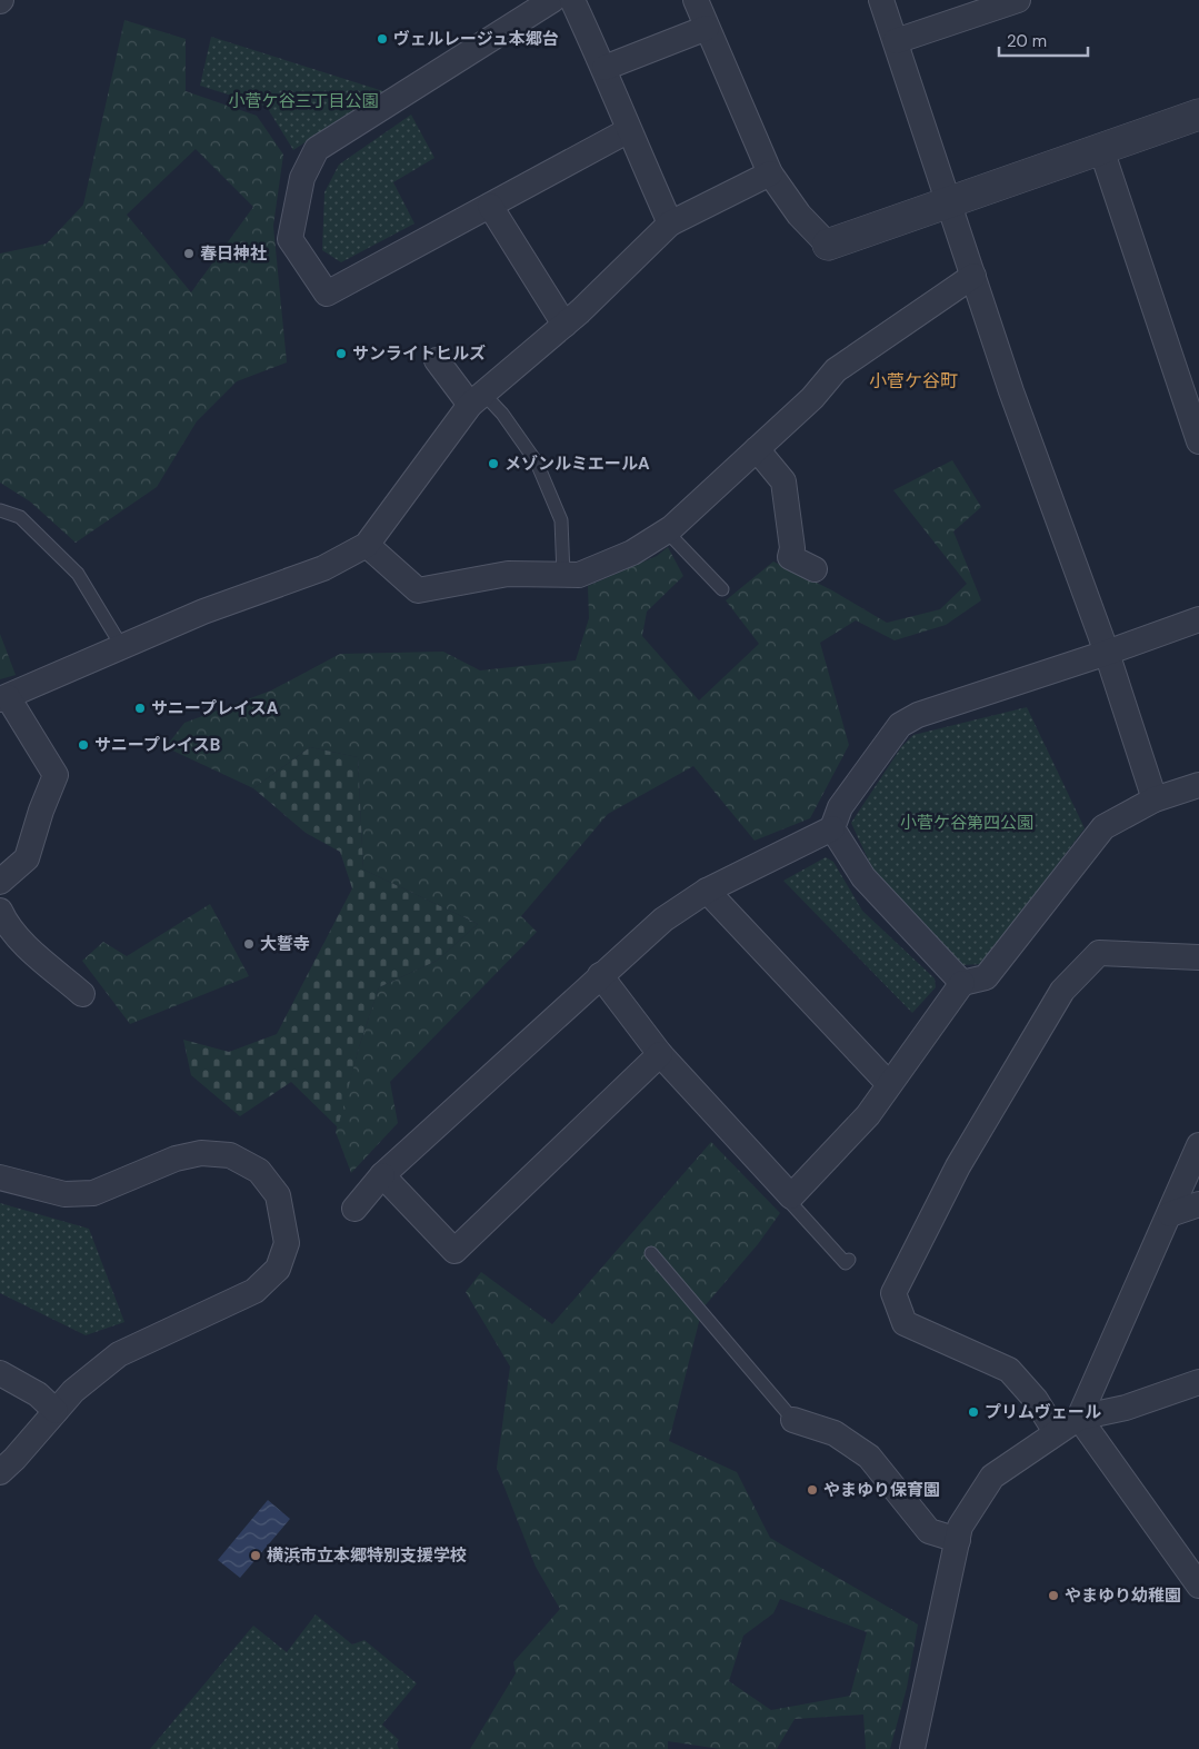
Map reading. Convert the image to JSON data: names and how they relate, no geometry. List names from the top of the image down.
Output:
{
  "districts": ["小菅ケ谷町"],
  "parks": ["小菅ケ谷三丁目公園", "小菅ケ谷第四公園"],
  "places": [
    "ヴェルレージュ本郷台",
    "春日神社",
    "サンライトヒルズ",
    "メゾンルミエールA",
    "サニープレイスA",
    "サニープレイスB",
    "大誓寺",
    "プリムヴェール",
    "やまゆり保育園",
    "横浜市立本郷特別支援学校",
    "やまゆり幼稚園"
  ],
  "scale_bar": "20 m"
}
